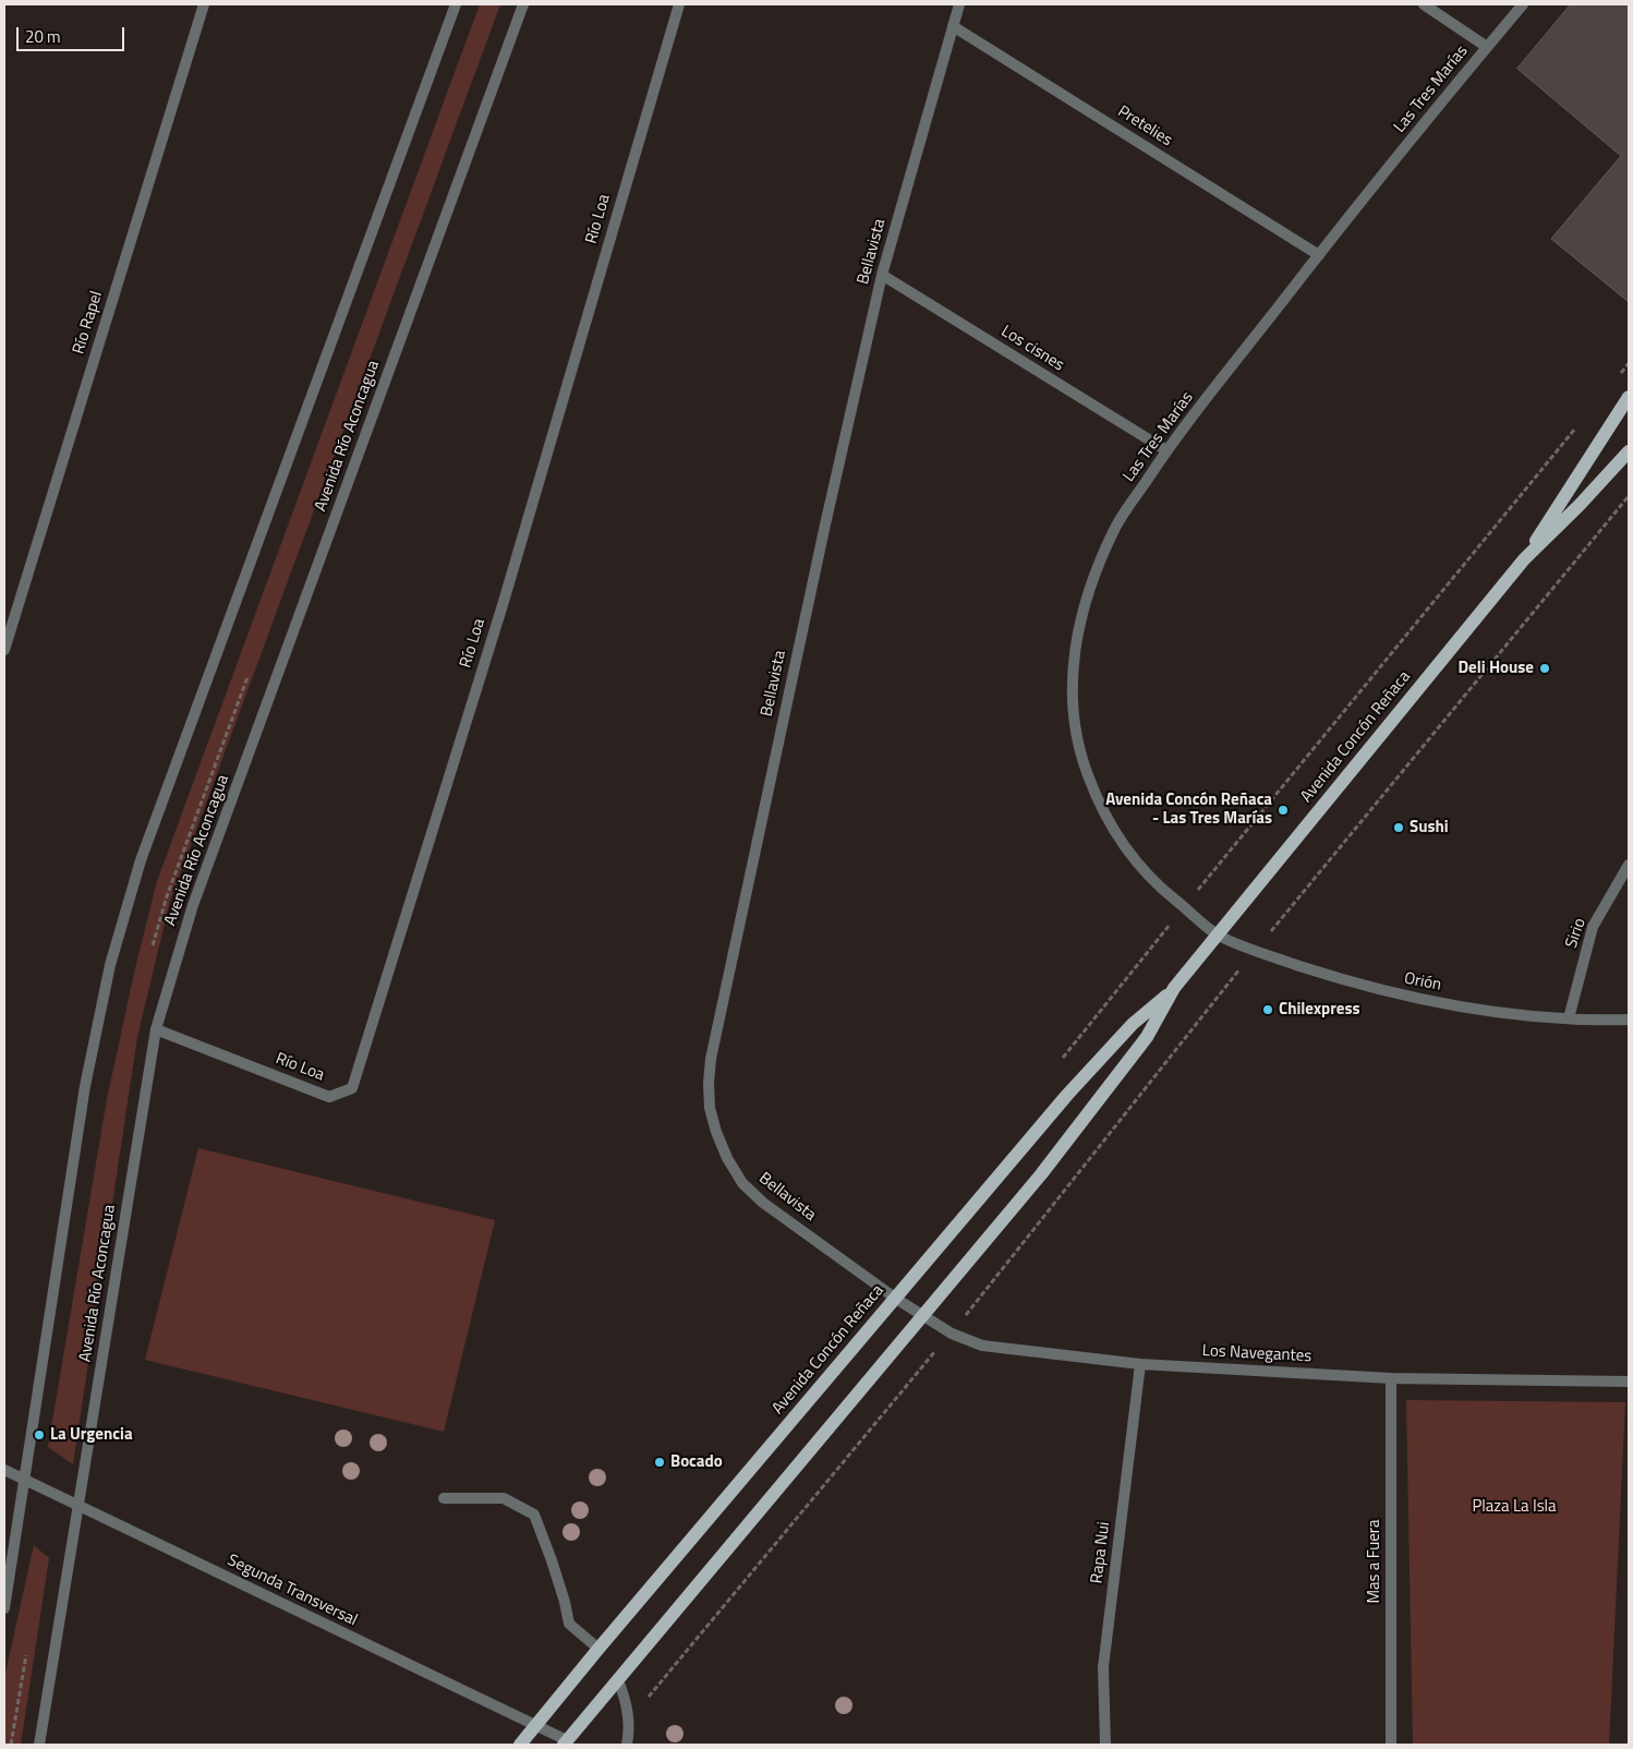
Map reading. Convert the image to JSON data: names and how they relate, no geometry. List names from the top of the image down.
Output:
{
  "streets": {
    "main road": ["Avenida Concón Reñaca"],
    "street": [
      "Las Tres Marías",
      "Pretelies",
      "Río Loa",
      "Bellavista",
      "Río Rapel",
      "Los cisnes",
      "Avenida Río Aconcagua",
      "Sirio",
      "Orión",
      "Los Navegantes",
      "Rapa Nui",
      "Mas a Fuera",
      "Segunda Transversal"
    ]
  },
  "crossings": [
    ["Las Tres Marías", "Pretelies"],
    ["Las Tres Marías", "Los cisnes"],
    ["Las Tres Marías", "Avenida Concón Reñaca"],
    ["Las Tres Marías", "Orión"],
    ["Pretelies", "Bellavista"],
    ["Río Loa", "Avenida Río Aconcagua"],
    ["Bellavista", "Los cisnes"],
    ["Bellavista", "Avenida Concón Reñaca"],
    ["Bellavista", "Los Navegantes"],
    ["Avenida Río Aconcagua", "Segunda Transversal"],
    ["Avenida Concón Reñaca", "Orión"],
    ["Avenida Concón Reñaca", "Los Navegantes"],
    ["Avenida Concón Reñaca", "Segunda Transversal"],
    ["Sirio", "Orión"],
    ["Los Navegantes", "Rapa Nui"],
    ["Los Navegantes", "Mas a Fuera"]
  ],
  "parks": ["Plaza La Isla"],
  "places": [
    "Deli House",
    "Avenida Concón Reñaca - Las Tres Marías",
    "Sushi",
    "Chilexpress",
    "La Urgencia",
    "Bocado"
  ],
  "scale_bar": "20 m"
}
